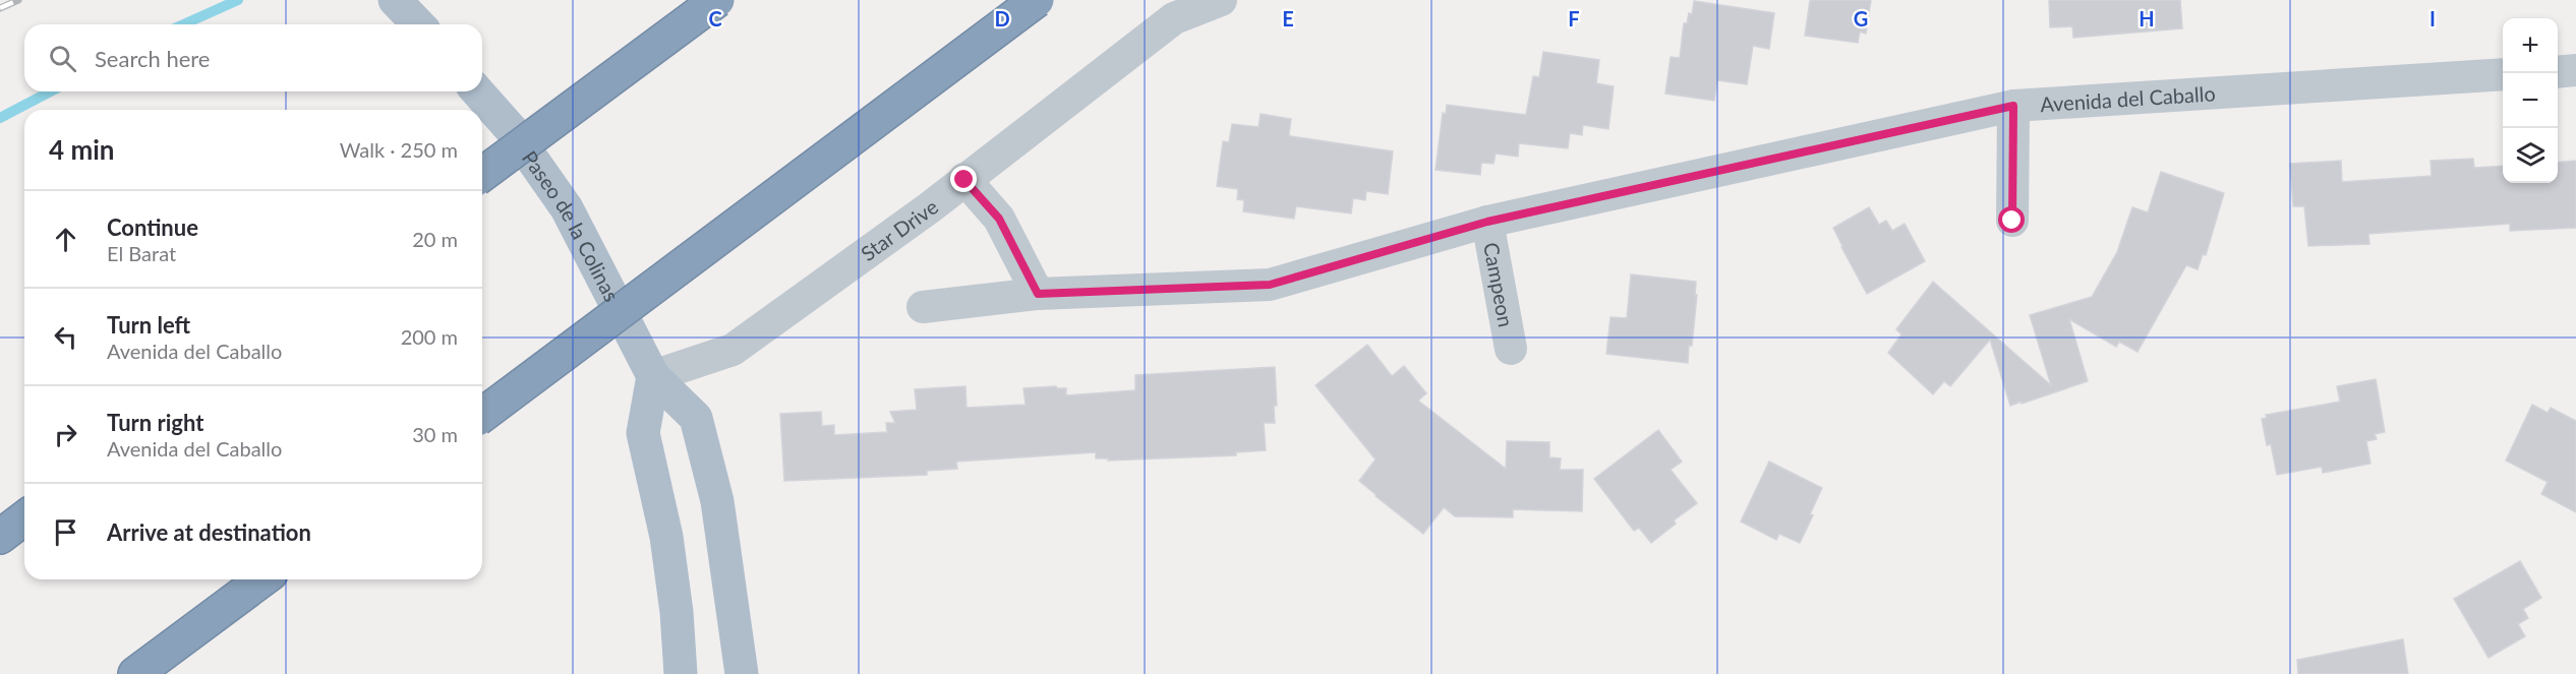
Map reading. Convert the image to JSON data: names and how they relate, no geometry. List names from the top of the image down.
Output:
{
  "streets": {
    "main road": ["Paseo de la Colinas"],
    "street": ["Avenida del Caballo", "Star Drive", "Campeon"]
  },
  "crossings": [
    ["Avenida del Caballo", "Campeon"],
    ["Paseo de la Colinas", "Star Drive"]
  ],
  "page": {
    "map_buttons": ["+", "−"],
    "search": "Search here",
    "heading": ["4 min", "Walk · 250 m"],
    "list": [
      ["Continue", "El Barat", "20 m"],
      ["Turn left", "Avenida del Caballo", "200 m"],
      ["Turn right", "Avenida del Caballo", "30 m"],
      "Arrive at destination"
    ]
  },
  "grid": {
    "columns": [
      "C",
      "D",
      "E",
      "F",
      "G",
      "H",
      "I"
    ]
  }
}
